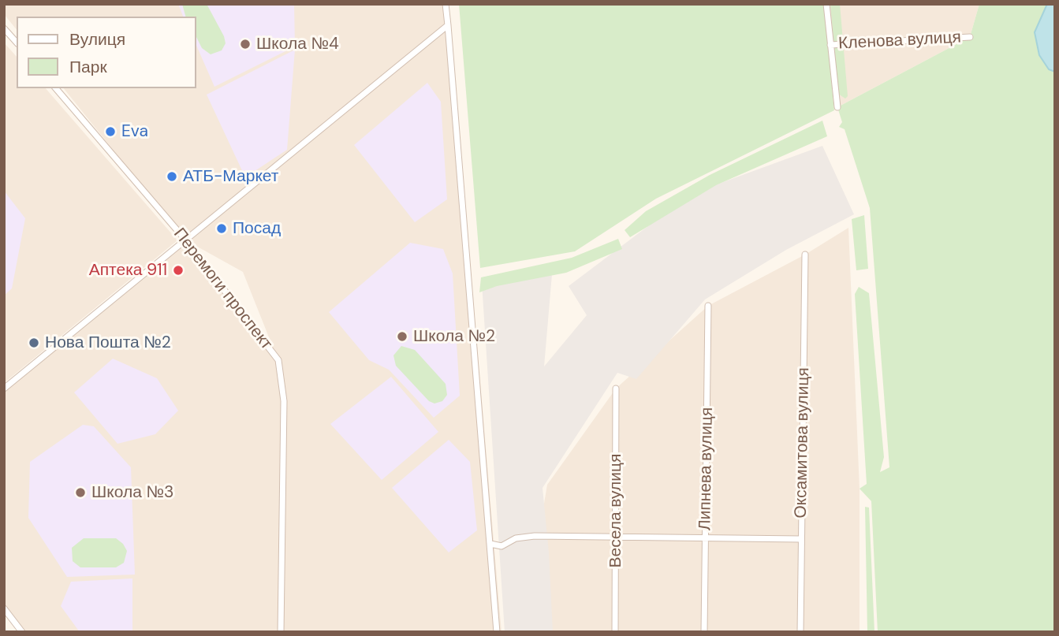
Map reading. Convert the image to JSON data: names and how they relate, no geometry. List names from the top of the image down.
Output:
{
  "streets": {
    "street": [
      "Кленова вулиця",
      "Перемоги проспект",
      "Оксамитова вулиця",
      "Липнева вулиця",
      "Весела вулиця"
    ]
  },
  "places": [
    "Школа №4",
    "Eva",
    "АТБ-Маркет",
    "Посад",
    "Аптека 911",
    "Школа №2",
    "Нова Пошта №2",
    "Школа №3"
  ],
  "legend": ["Вулиця", "Парк"]
}
